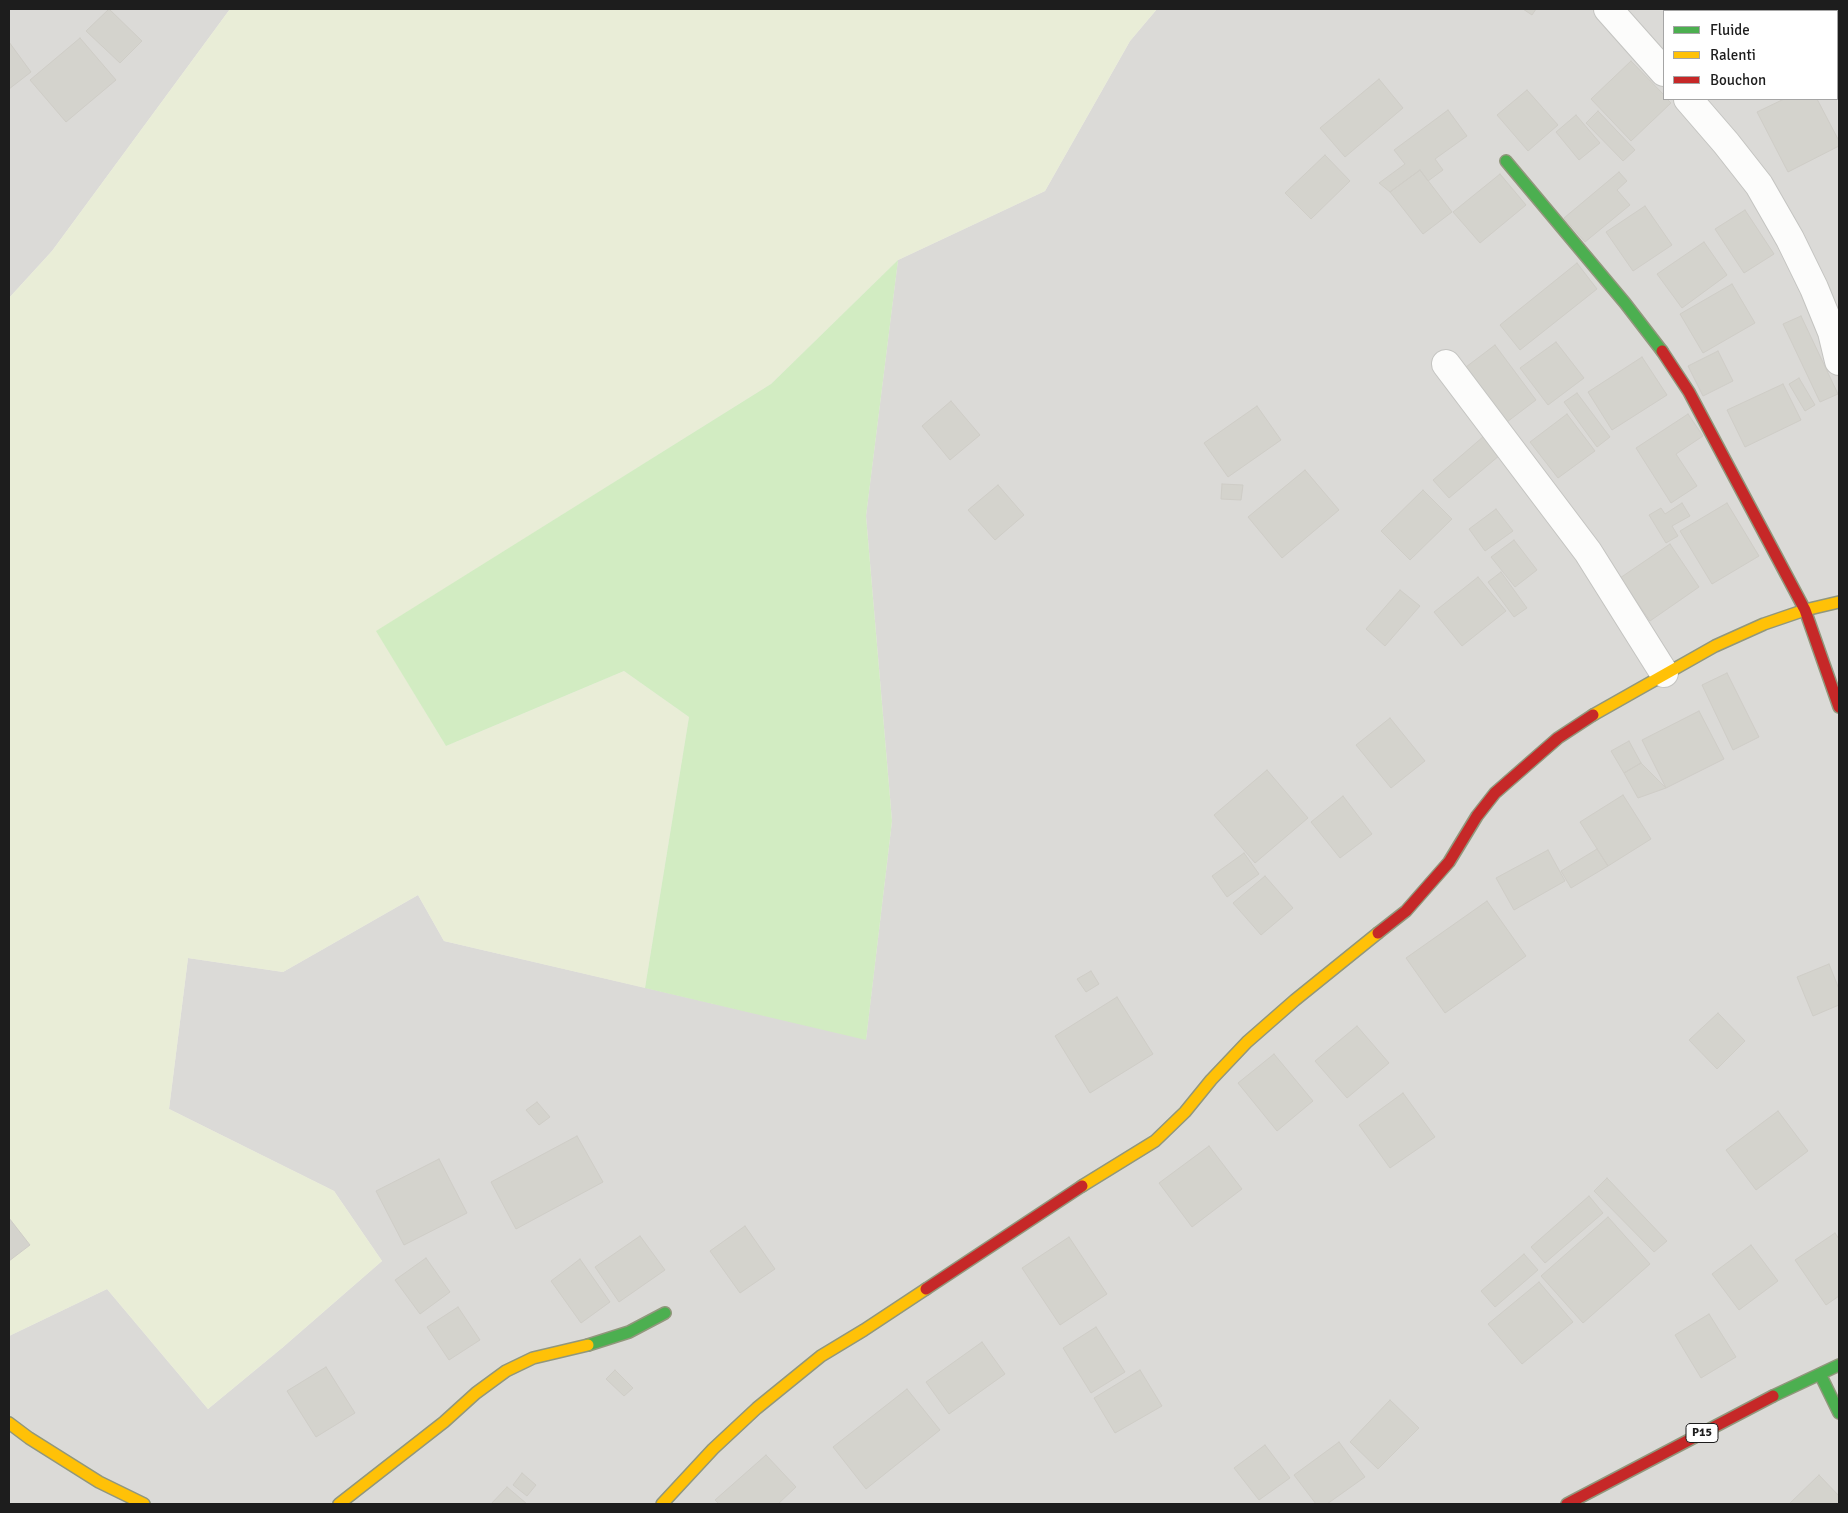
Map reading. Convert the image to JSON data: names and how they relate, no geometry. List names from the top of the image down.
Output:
{
  "streets": {
    "street": ["P15"]
  },
  "legend": ["Fluide", "Ralenti", "Bouchon"]
}
